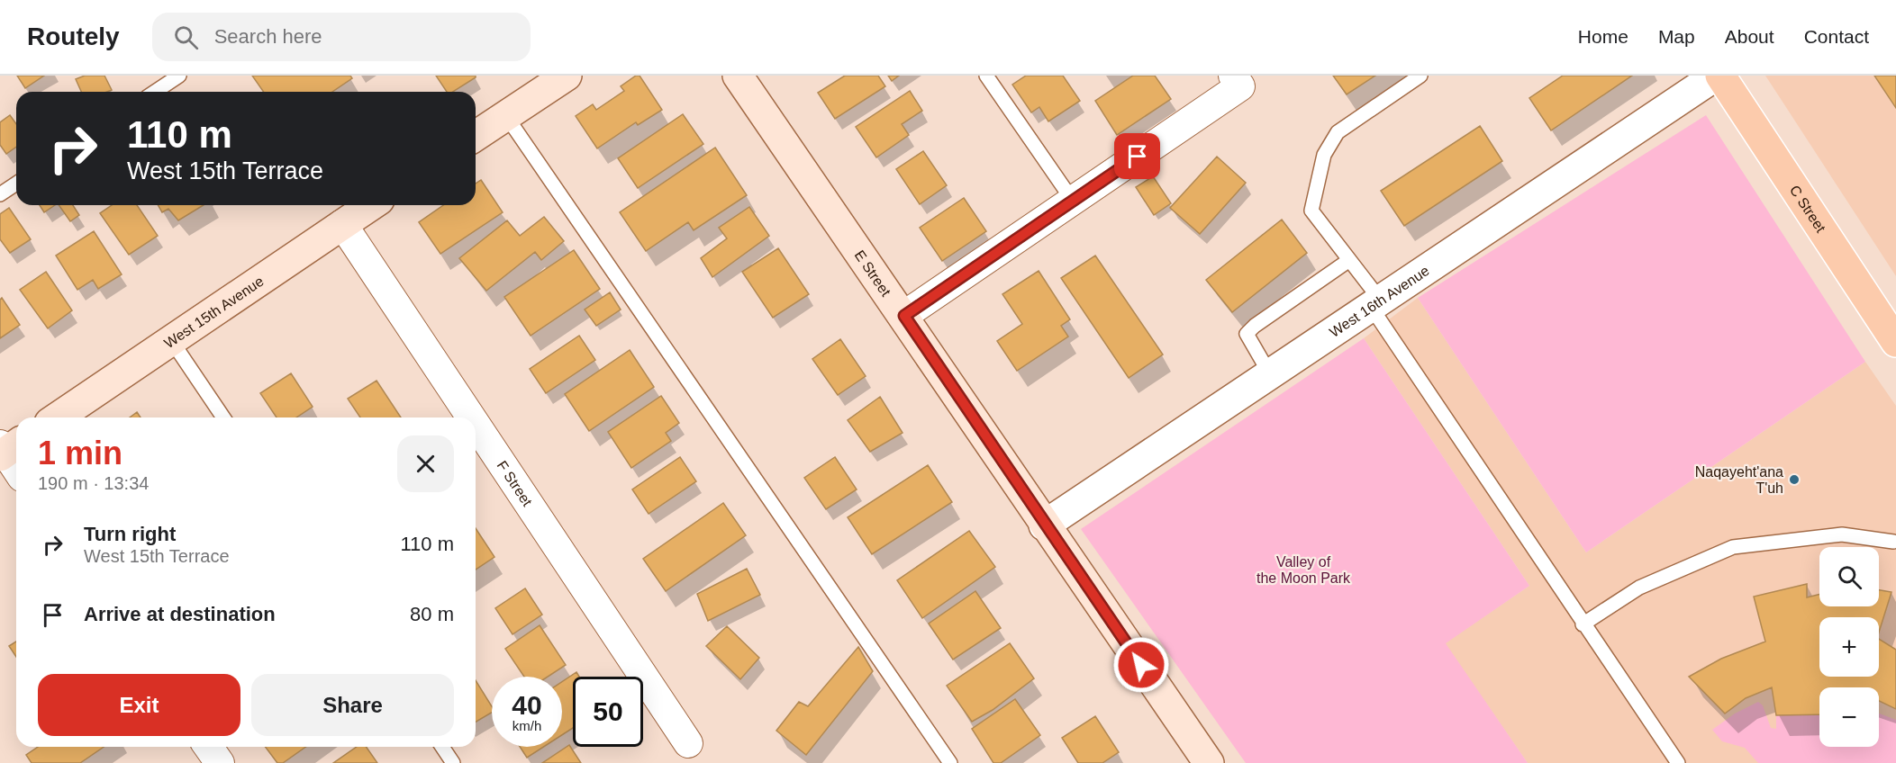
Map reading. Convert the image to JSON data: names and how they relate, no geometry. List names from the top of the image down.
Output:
{
  "streets": {
    "main road": ["C Street", "E Street", "West 15th Avenue"],
    "street": ["West 16th Avenue", "F Street"]
  },
  "crossings": [
    ["C Street", "West 16th Avenue"],
    ["E Street", "West 16th Avenue"],
    ["West 15th Avenue", "F Street"]
  ],
  "parks": ["Valley of the Moon Park"],
  "places": ["Naqayeht'ana T'uh"],
  "page": {
    "header": "Routely",
    "search": "Search here",
    "nav": [
      "Home",
      "Map",
      "About",
      "Contact"
    ],
    "turn": ["110 m", "West 15th Terrace"],
    "heading": ["1 min", "190 m · 13:34"],
    "list": [
      {
        "name": "Turn right",
        "note": "West 15th Terrace",
        "value": "110 m"
      },
      {
        "name": "Arrive at destination",
        "value": "80 m"
      }
    ],
    "map_buttons": ["+", "−"],
    "buttons": ["Exit", "Share"],
    "speed": "40 km/h",
    "limit": "50"
  }
}
